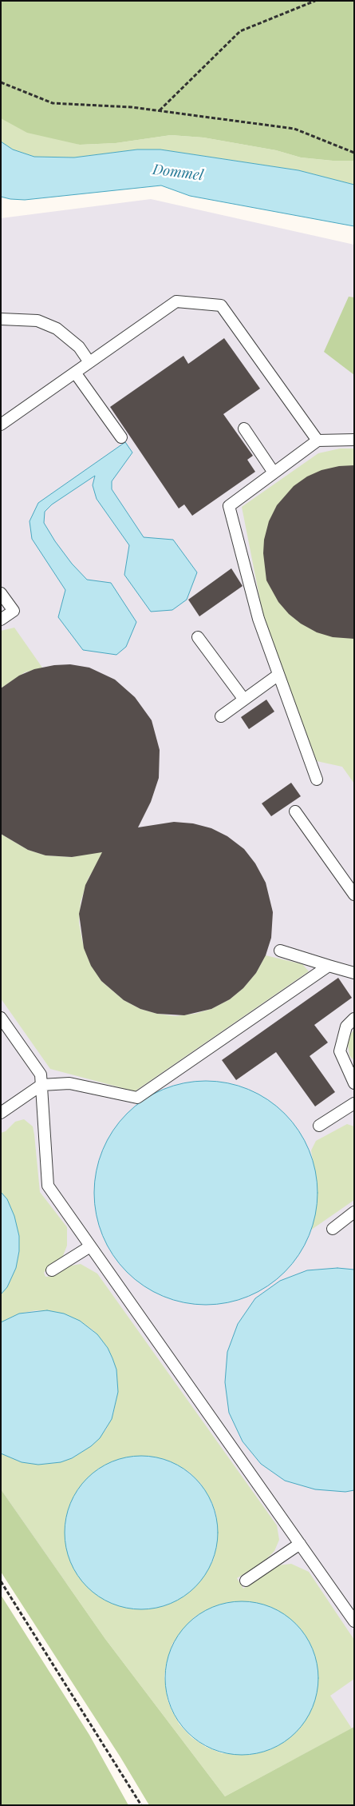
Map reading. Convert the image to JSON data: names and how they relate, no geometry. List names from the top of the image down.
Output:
{
  "water": ["Dommel"]
}
